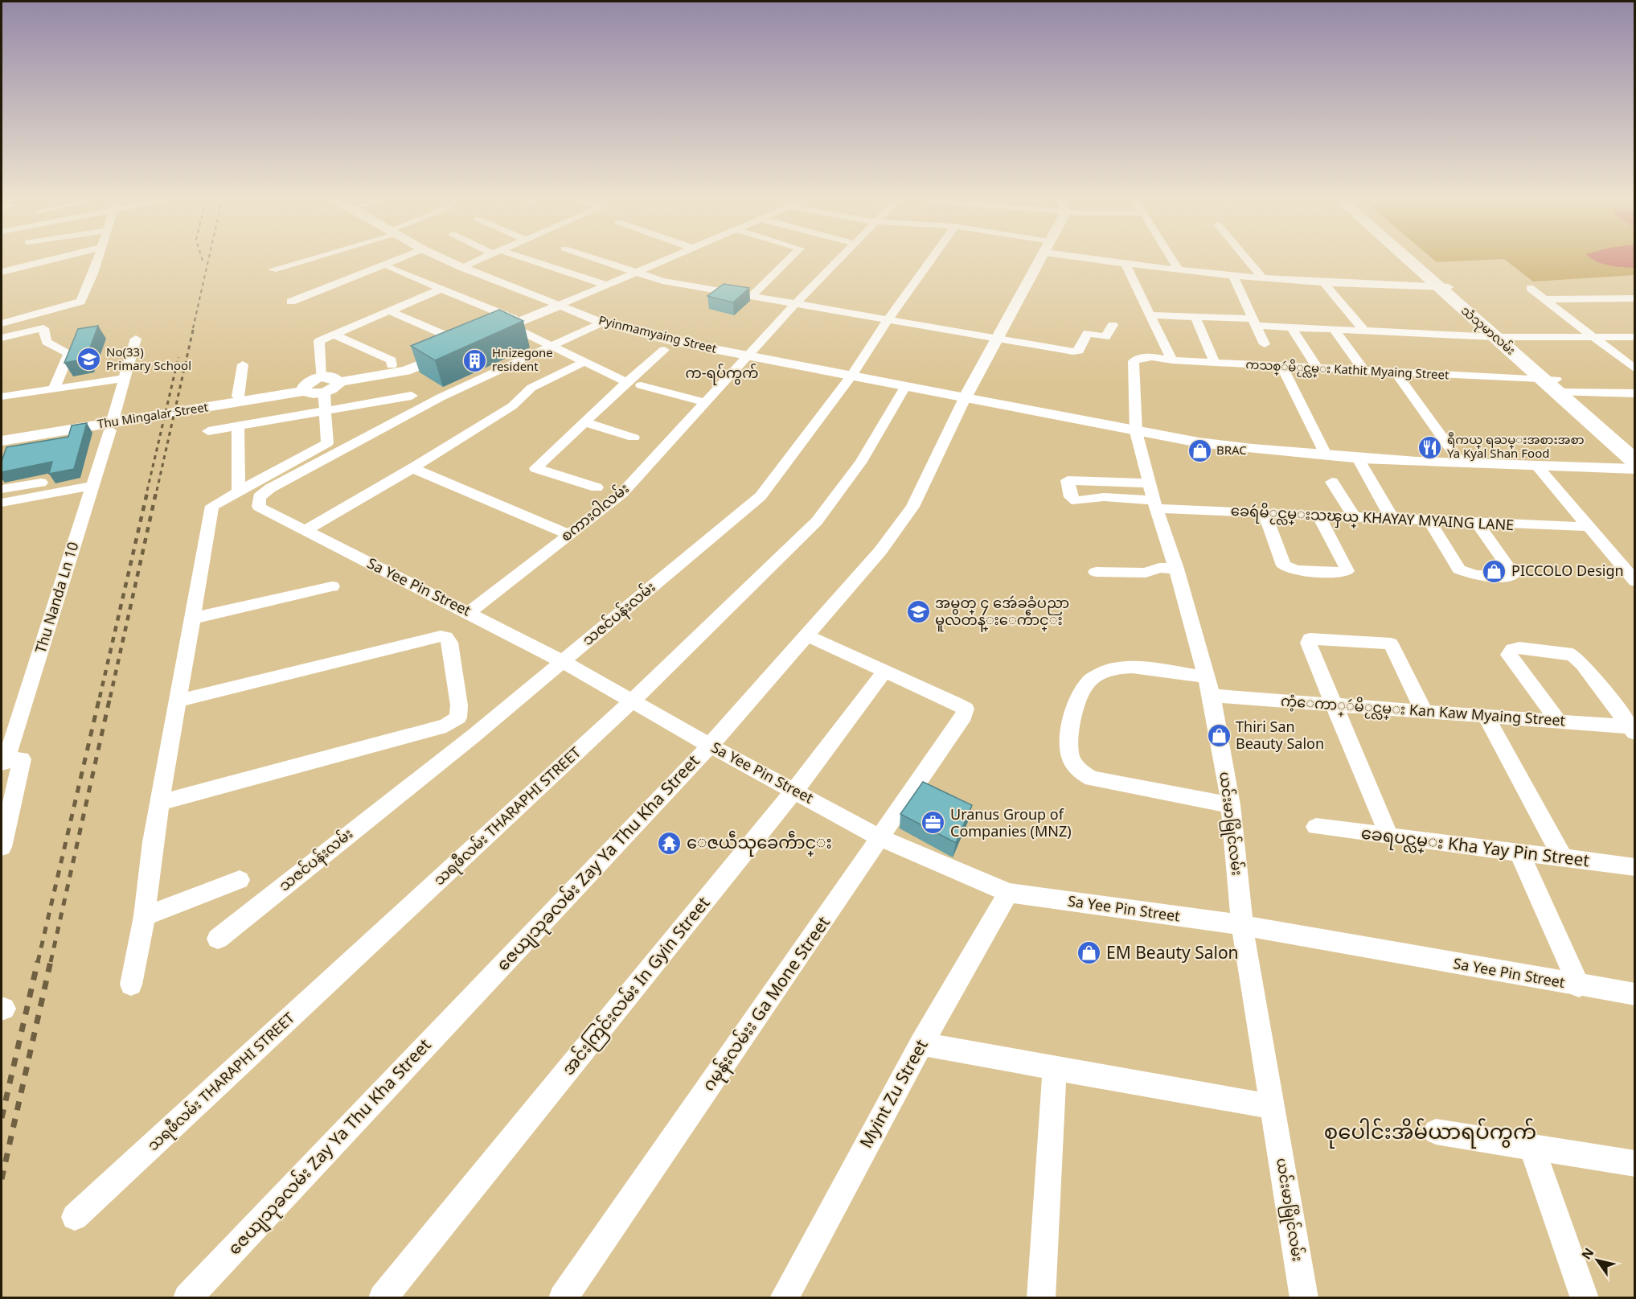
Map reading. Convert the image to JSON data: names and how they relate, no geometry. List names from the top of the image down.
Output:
{
  "streets": {
    "main road": ["သံသုမာလမ်း"],
    "street": [
      "Pyinmamyaing Street",
      "ကသစ္ဴမိႂင္လမ္း Kathit Myaing Street",
      "Thu Mingalar Street",
      "စကားဝါလမ်း",
      "ခေရဴမိႂင္လမ္းသၾယ္ KHAYAY MYAING LANE",
      "Sa Yee Pin Street",
      "Thu Nanda Ln 10",
      "သဇင်ပန်းလမ်း",
      "ကံ့ေကာ္ဴမိႂင္လမ္း Kan Kaw Myaing Street",
      "သရဖီလမ်း THARAPHI STREET",
      "ယင်းမာမြိုင်လမ်း",
      "ခေရပင္လမ္း Kha Yay Pin Street",
      "ဇေယျသုခလမ်း Zay Ya Thu Kha Street",
      "အင်းကြင်းလမ်း In Gyin Street",
      "ဂမုန်းလမ်းး Ga Mone Street",
      "Myint Zu Street"
    ]
  },
  "crossings": [
    ["သံသုမာလမ်း", "ကသစ္ဴမိႂင္လမ္း Kathit Myaing Street"],
    ["Pyinmamyaing Street", "စကားဝါလမ်း"],
    ["Pyinmamyaing Street", "သဇင်ပန်းလမ်း"],
    ["Pyinmamyaing Street", "သရဖီလမ်း THARAPHI STREET"],
    ["Pyinmamyaing Street", "ယင်းမာမြိုင်လမ်း"],
    ["Pyinmamyaing Street", "ဇေယျသုခလမ်း Zay Ya Thu Kha Street"],
    ["ကသစ္ဴမိႂင္လမ္း Kathit Myaing Street", "ယင်းမာမြိုင်လမ်း"],
    ["Thu Mingalar Street", "Thu Nanda Ln 10"],
    ["စကားဝါလမ်း", "Sa Yee Pin Street"],
    ["ခေရဴမိႂင္လမ္းသၾယ္ KHAYAY MYAING LANE", "ယင်းမာမြိုင်လမ်း"],
    ["Sa Yee Pin Street", "သဇင်ပန်းလမ်း"],
    ["Sa Yee Pin Street", "သရဖီလမ်း THARAPHI STREET"],
    ["Sa Yee Pin Street", "ယင်းမာမြိုင်လမ်း"],
    ["Sa Yee Pin Street", "ဇေယျသုခလမ်း Zay Ya Thu Kha Street"],
    ["Sa Yee Pin Street", "အင်းကြင်းလမ်း In Gyin Street"],
    ["Sa Yee Pin Street", "ဂမုန်းလမ်းး Ga Mone Street"],
    ["Sa Yee Pin Street", "Myint Zu Street"],
    ["ကံ့ေကာ္ဴမိႂင္လမ္း Kan Kaw Myaing Street", "ယင်းမာမြိုင်လမ်း"],
    ["အင်းကြင်းလမ်း In Gyin Street", "ဂမုန်းလမ်းး Ga Mone Street"]
  ],
  "districts": ["က-ရပ်ကွက်", "စုပေါင်းအိမ်ယာရပ်ကွက်"],
  "places": {
    "school or university": ["No(33) Primary School", "အမွတ္ ၄ အေဴခခံပညာ မူလတန္းေကဵာင္း"],
    "building": ["Hnizegone resident"],
    "restaurant": ["ရဳကယ္ ရႀမ္းအစားအစာ Ya Kyal Shan Food"],
    "shop": [
      "BRAC",
      "PICCOLO Design",
      "Thiri San Beauty Salon",
      "EM Beauty Salon"
    ],
    "office": ["Uranus Group of Companies (MNZ)"],
    "temple": ["ေဇယဵသုခေကဵာင္း"]
  },
  "north": "top left"
}
